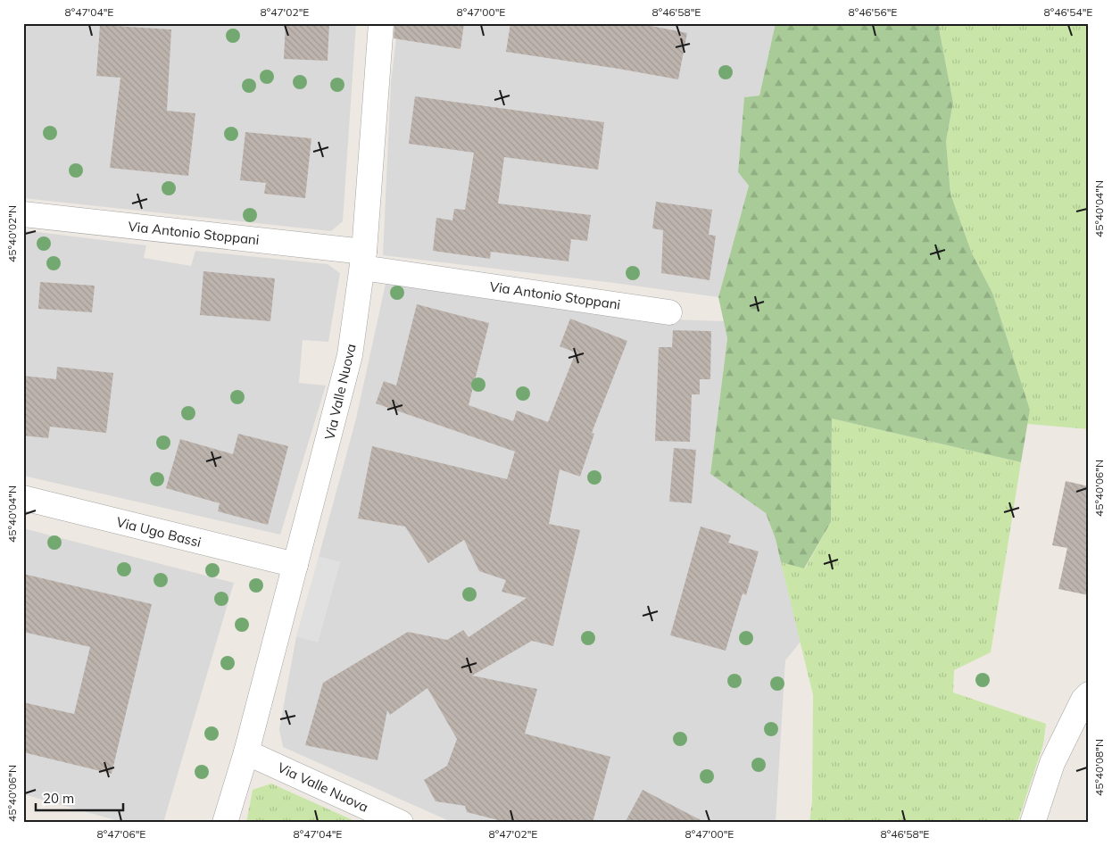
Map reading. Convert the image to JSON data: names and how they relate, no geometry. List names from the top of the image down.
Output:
{
  "streets": {
    "street": ["Via Antonio Stoppani", "Via Valle Nuova", "Via Ugo Bassi"]
  },
  "crossings": [
    ["Via Antonio Stoppani", "Via Valle Nuova"],
    ["Via Valle Nuova", "Via Ugo Bassi"]
  ],
  "scale_bar": "20 m",
  "coordinates": [
    "8°47'04\"E",
    "8°47'02\"E",
    "8°47'00\"E",
    "8°46'58\"E",
    "8°46'56\"E",
    "8°46'54\"E",
    "45°40'04\"N",
    "45°40'02\"N",
    "45°40'06\"N",
    "45°40'08\"N",
    "8°47'06\"E"
  ]
}
